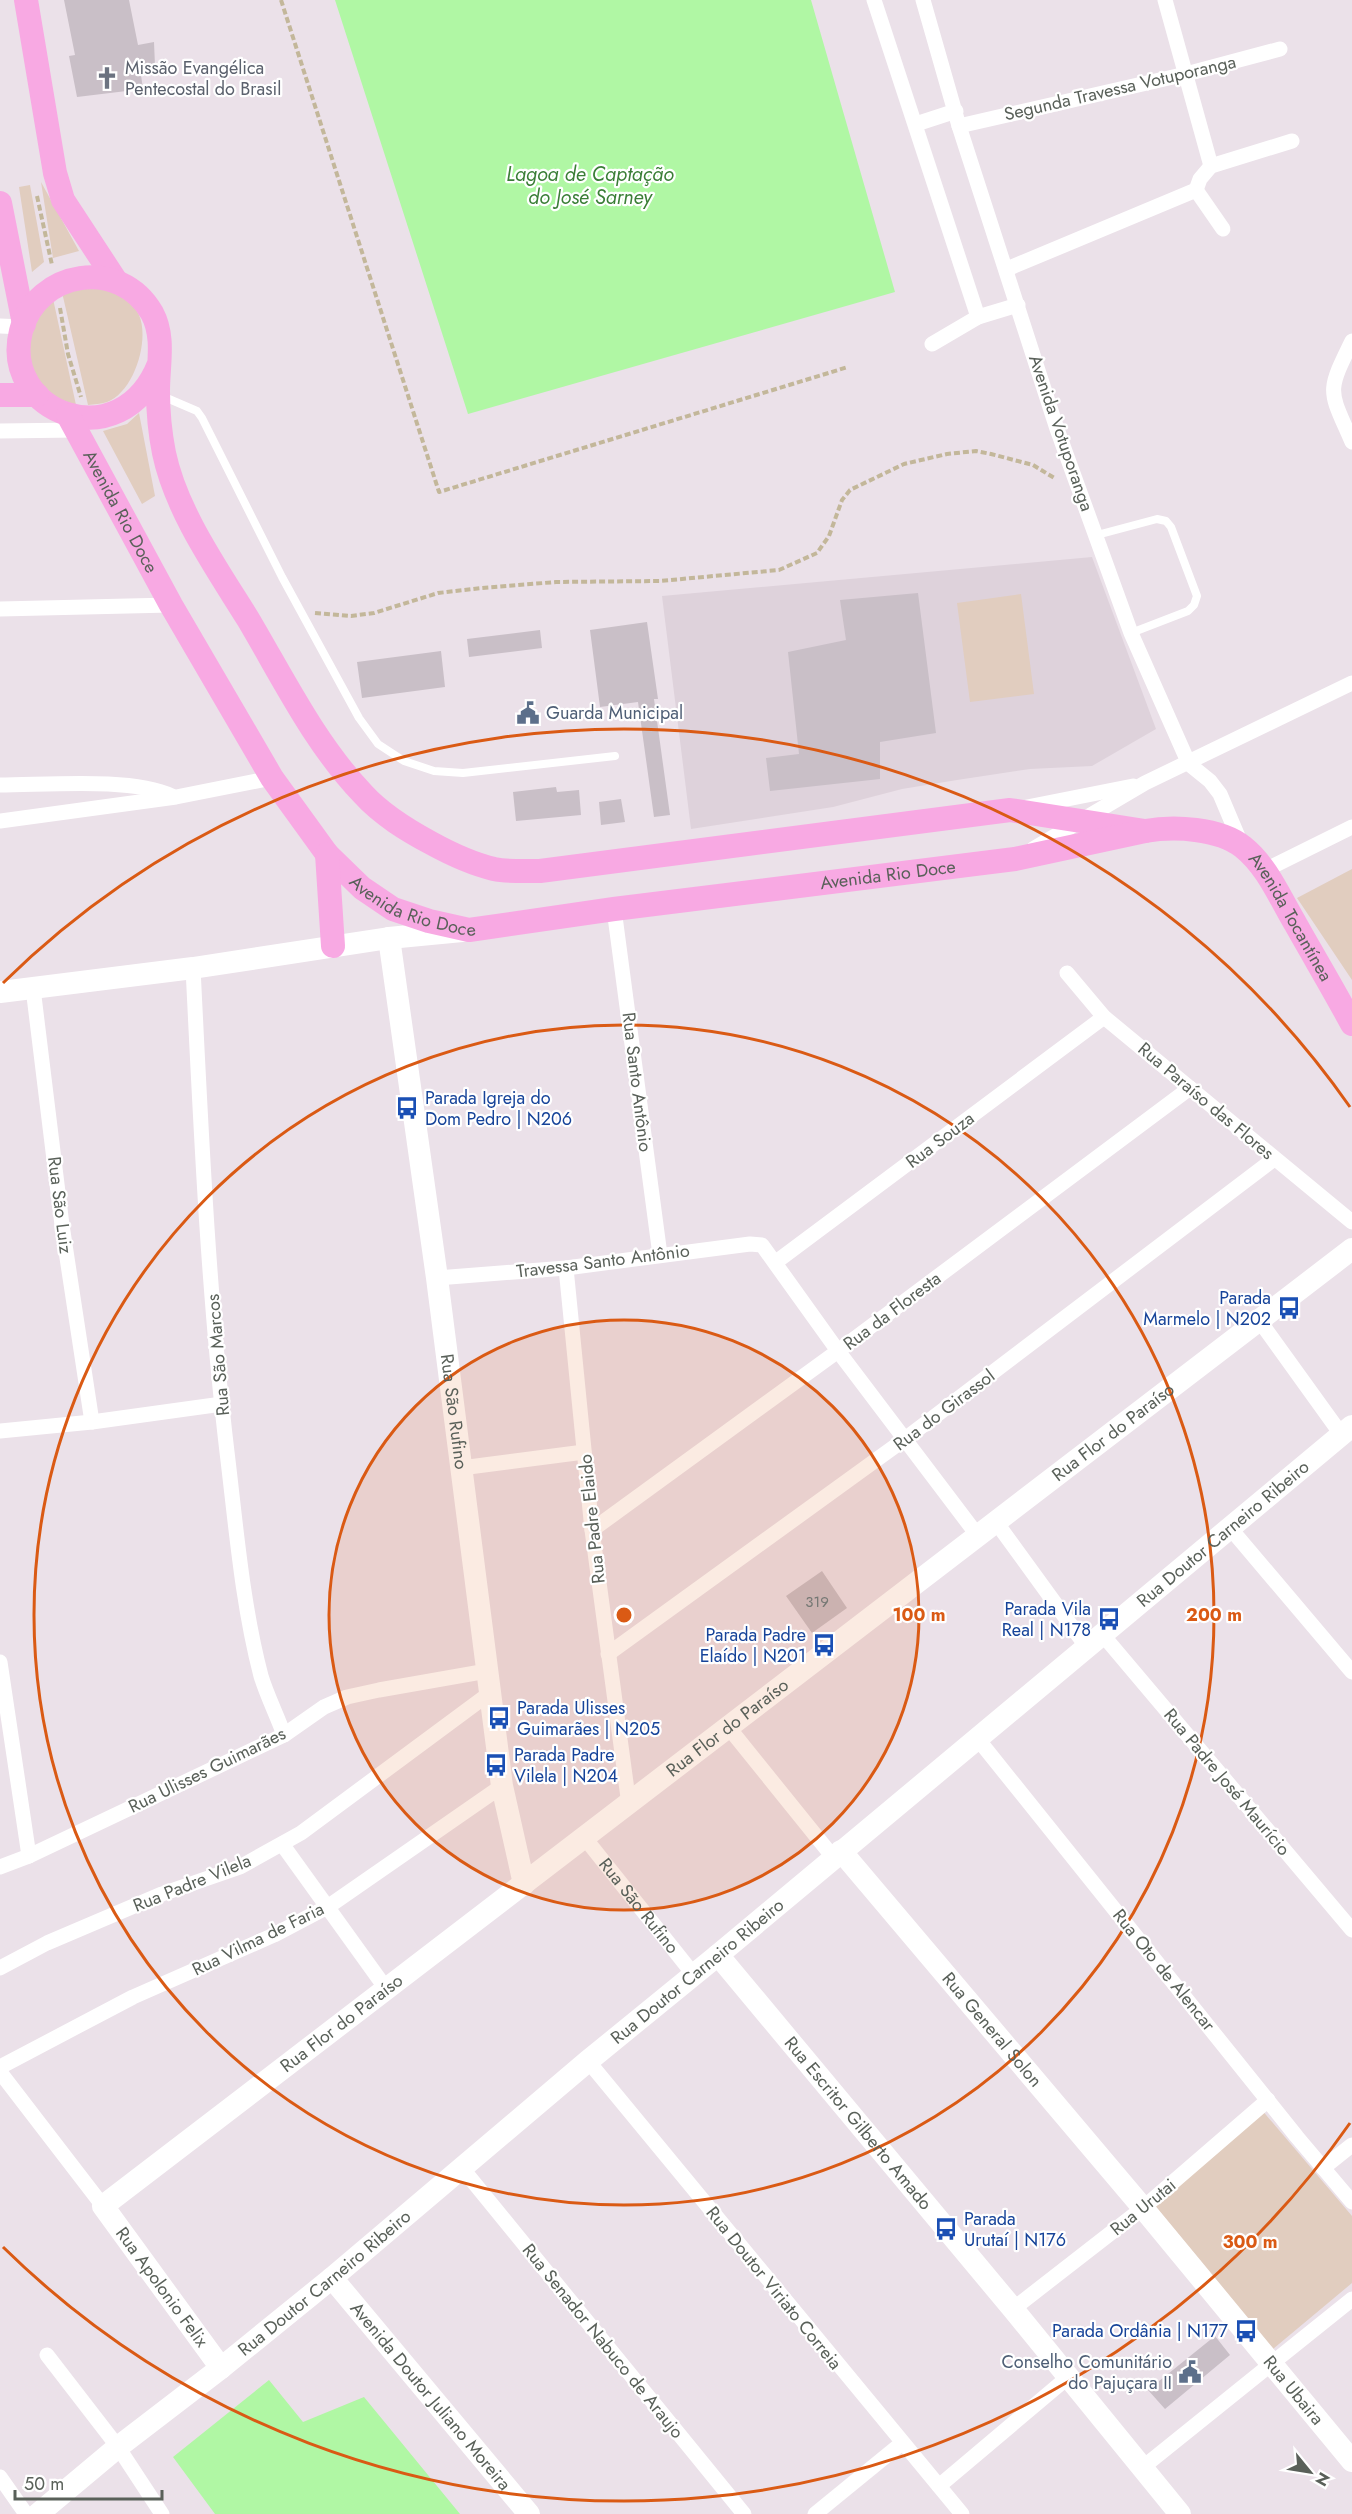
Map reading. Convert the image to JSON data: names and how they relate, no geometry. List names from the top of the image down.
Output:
{
  "streets": {
    "main road": ["Avenida Rio Doce", "Avenida Tocantínea"],
    "street": [
      "Segunda Travessa Votuporanga",
      "Avenida Votuporanga",
      "Rua Santo Antônio",
      "Rua Paraíso das Flores",
      "Rua Souza",
      "Rua São Luiz",
      "Travessa Santo Antônio",
      "Rua da Floresta",
      "Rua São Marcos",
      "Rua do Girassol",
      "Rua São Rufino",
      "Rua Flor do Paraíso",
      "Rua Padre Elaido",
      "Rua Doutor Carneiro Ribeiro",
      "Rua Ulisses Guimarães",
      "Rua Padre José Maurício",
      "Rua Padre Vilela",
      "Rua Vilma de Faria",
      "Rua Oto de Alencar",
      "Rua General Solon",
      "Rua Escritor Gilberto Amado",
      "Rua Urutai",
      "Rua Apolonio Felix",
      "Rua Doutor Viriato Correia",
      "Rua Senador Nabuco de Araujo",
      "Rua Ubaira",
      "Avenida Doutor Juliano Moreira"
    ]
  },
  "crossings": [
    ["Segunda Travessa Votuporanga", "Avenida Votuporanga"],
    ["Avenida Votuporanga", "Avenida Rio Doce"],
    ["Avenida Votuporanga", "Avenida Tocantínea"],
    ["Avenida Rio Doce", "Avenida Tocantínea"],
    ["Avenida Rio Doce", "Rua Santo Antônio"],
    ["Rua Santo Antônio", "Travessa Santo Antônio"],
    ["Rua Paraíso das Flores", "Rua Souza"],
    ["Rua Paraíso das Flores", "Rua da Floresta"],
    ["Rua Paraíso das Flores", "Rua do Girassol"],
    ["Rua Souza", "Travessa Santo Antônio"],
    ["Travessa Santo Antônio", "Rua São Rufino"],
    ["Travessa Santo Antônio", "Rua Padre Elaido"],
    ["Rua da Floresta", "Rua Padre Elaido"],
    ["Rua São Marcos", "Rua Ulisses Guimarães"],
    ["Rua do Girassol", "Rua Padre Elaido"],
    ["Rua São Rufino", "Rua Flor do Paraíso"],
    ["Rua São Rufino", "Rua Doutor Carneiro Ribeiro"],
    ["Rua São Rufino", "Rua Ulisses Guimarães"],
    ["Rua São Rufino", "Rua Padre Vilela"],
    ["Rua São Rufino", "Rua Vilma de Faria"],
    ["Rua Flor do Paraíso", "Rua Padre Elaido"],
    ["Rua Flor do Paraíso", "Rua Padre José Maurício"],
    ["Rua Flor do Paraíso", "Rua General Solon"],
    ["Rua Flor do Paraíso", "Rua Apolonio Felix"],
    ["Rua Doutor Carneiro Ribeiro", "Rua Padre José Maurício"],
    ["Rua Doutor Carneiro Ribeiro", "Rua Oto de Alencar"],
    ["Rua Doutor Carneiro Ribeiro", "Rua General Solon"],
    ["Rua Doutor Carneiro Ribeiro", "Rua Escritor Gilberto Amado"],
    ["Rua Doutor Carneiro Ribeiro", "Rua Apolonio Felix"],
    ["Rua Doutor Carneiro Ribeiro", "Rua Doutor Viriato Correia"],
    ["Rua Doutor Carneiro Ribeiro", "Rua Senador Nabuco de Araujo"],
    ["Rua Doutor Carneiro Ribeiro", "Avenida Doutor Juliano Moreira"],
    ["Rua Ulisses Guimarães", "Rua Padre Vilela"],
    ["Rua Oto de Alencar", "Rua Urutai"],
    ["Rua General Solon", "Rua Urutai"],
    ["Rua General Solon", "Rua Ubaira"],
    ["Rua Escritor Gilberto Amado", "Rua Urutai"],
    ["Rua Urutai", "Rua Ubaira"]
  ],
  "water": ["Lagoa de Captação do José Sarney"],
  "places": {
    "church": ["Missão Evangélica Pentecostal do Brasil"],
    "public building": ["Guarda Municipal", "Conselho Comunitário do Pajuçara II"],
    "bus stop": [
      "Parada Igreja do Dom Pedro | N206",
      "Parada Marmelo | N202",
      "Parada Vila Real | N178",
      "Parada Padre Elaído | N201",
      "Parada Ulisses Guimarães | N205",
      "Parada Padre Vilela | N204",
      "Parada Urutaí | N176",
      "Parada Ordânia | N177"
    ]
  },
  "house_numbers": ["319"],
  "scale_bar": "50 m",
  "north": "bottom right",
  "rings": ["100 m", "200 m", "300 m"]
}
